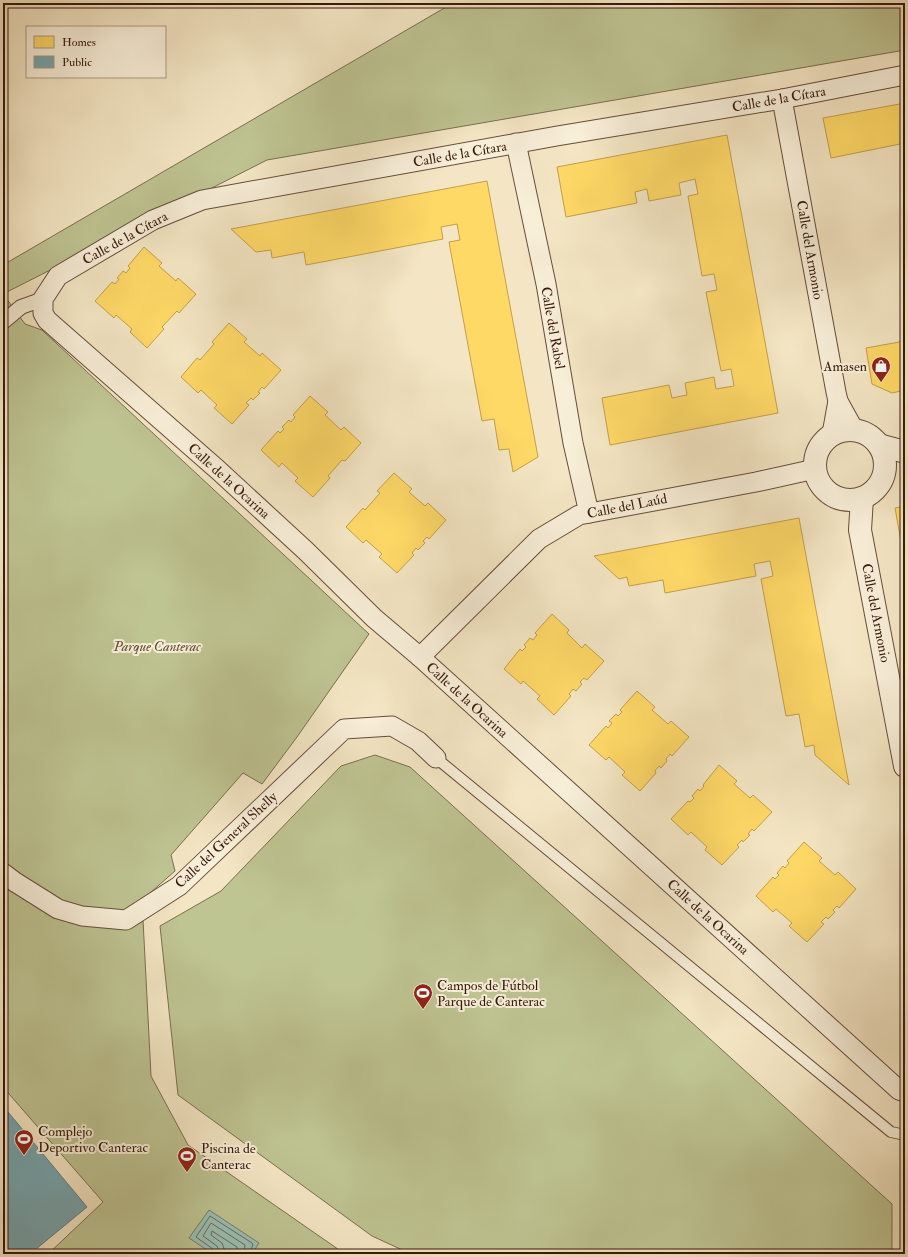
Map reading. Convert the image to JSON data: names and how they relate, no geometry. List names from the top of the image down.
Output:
{
  "streets": {
    "street": [
      "Calle de la Cítara",
      "Calle del Armonio",
      "Calle del Rabel",
      "Calle de la Ocarina",
      "Calle del Laúd",
      "Calle del General Shelly"
    ]
  },
  "crossings": [
    ["Calle de la Cítara", "Calle del Armonio"],
    ["Calle de la Cítara", "Calle del Rabel"],
    ["Calle de la Cítara", "Calle de la Ocarina"],
    ["Calle del Armonio", "Calle del Laúd"],
    ["Calle del Rabel", "Calle del Laúd"],
    ["Calle de la Ocarina", "Calle del Laúd"]
  ],
  "parks": ["Parque Canterac"],
  "places": {
    "shop": ["Amasen"],
    "sports": ["Campos de Fútbol Parque de Canterac", "Complejo Deportivo Canterac", "Piscina de Canterac"]
  },
  "legend": ["Homes", "Public"]
}
